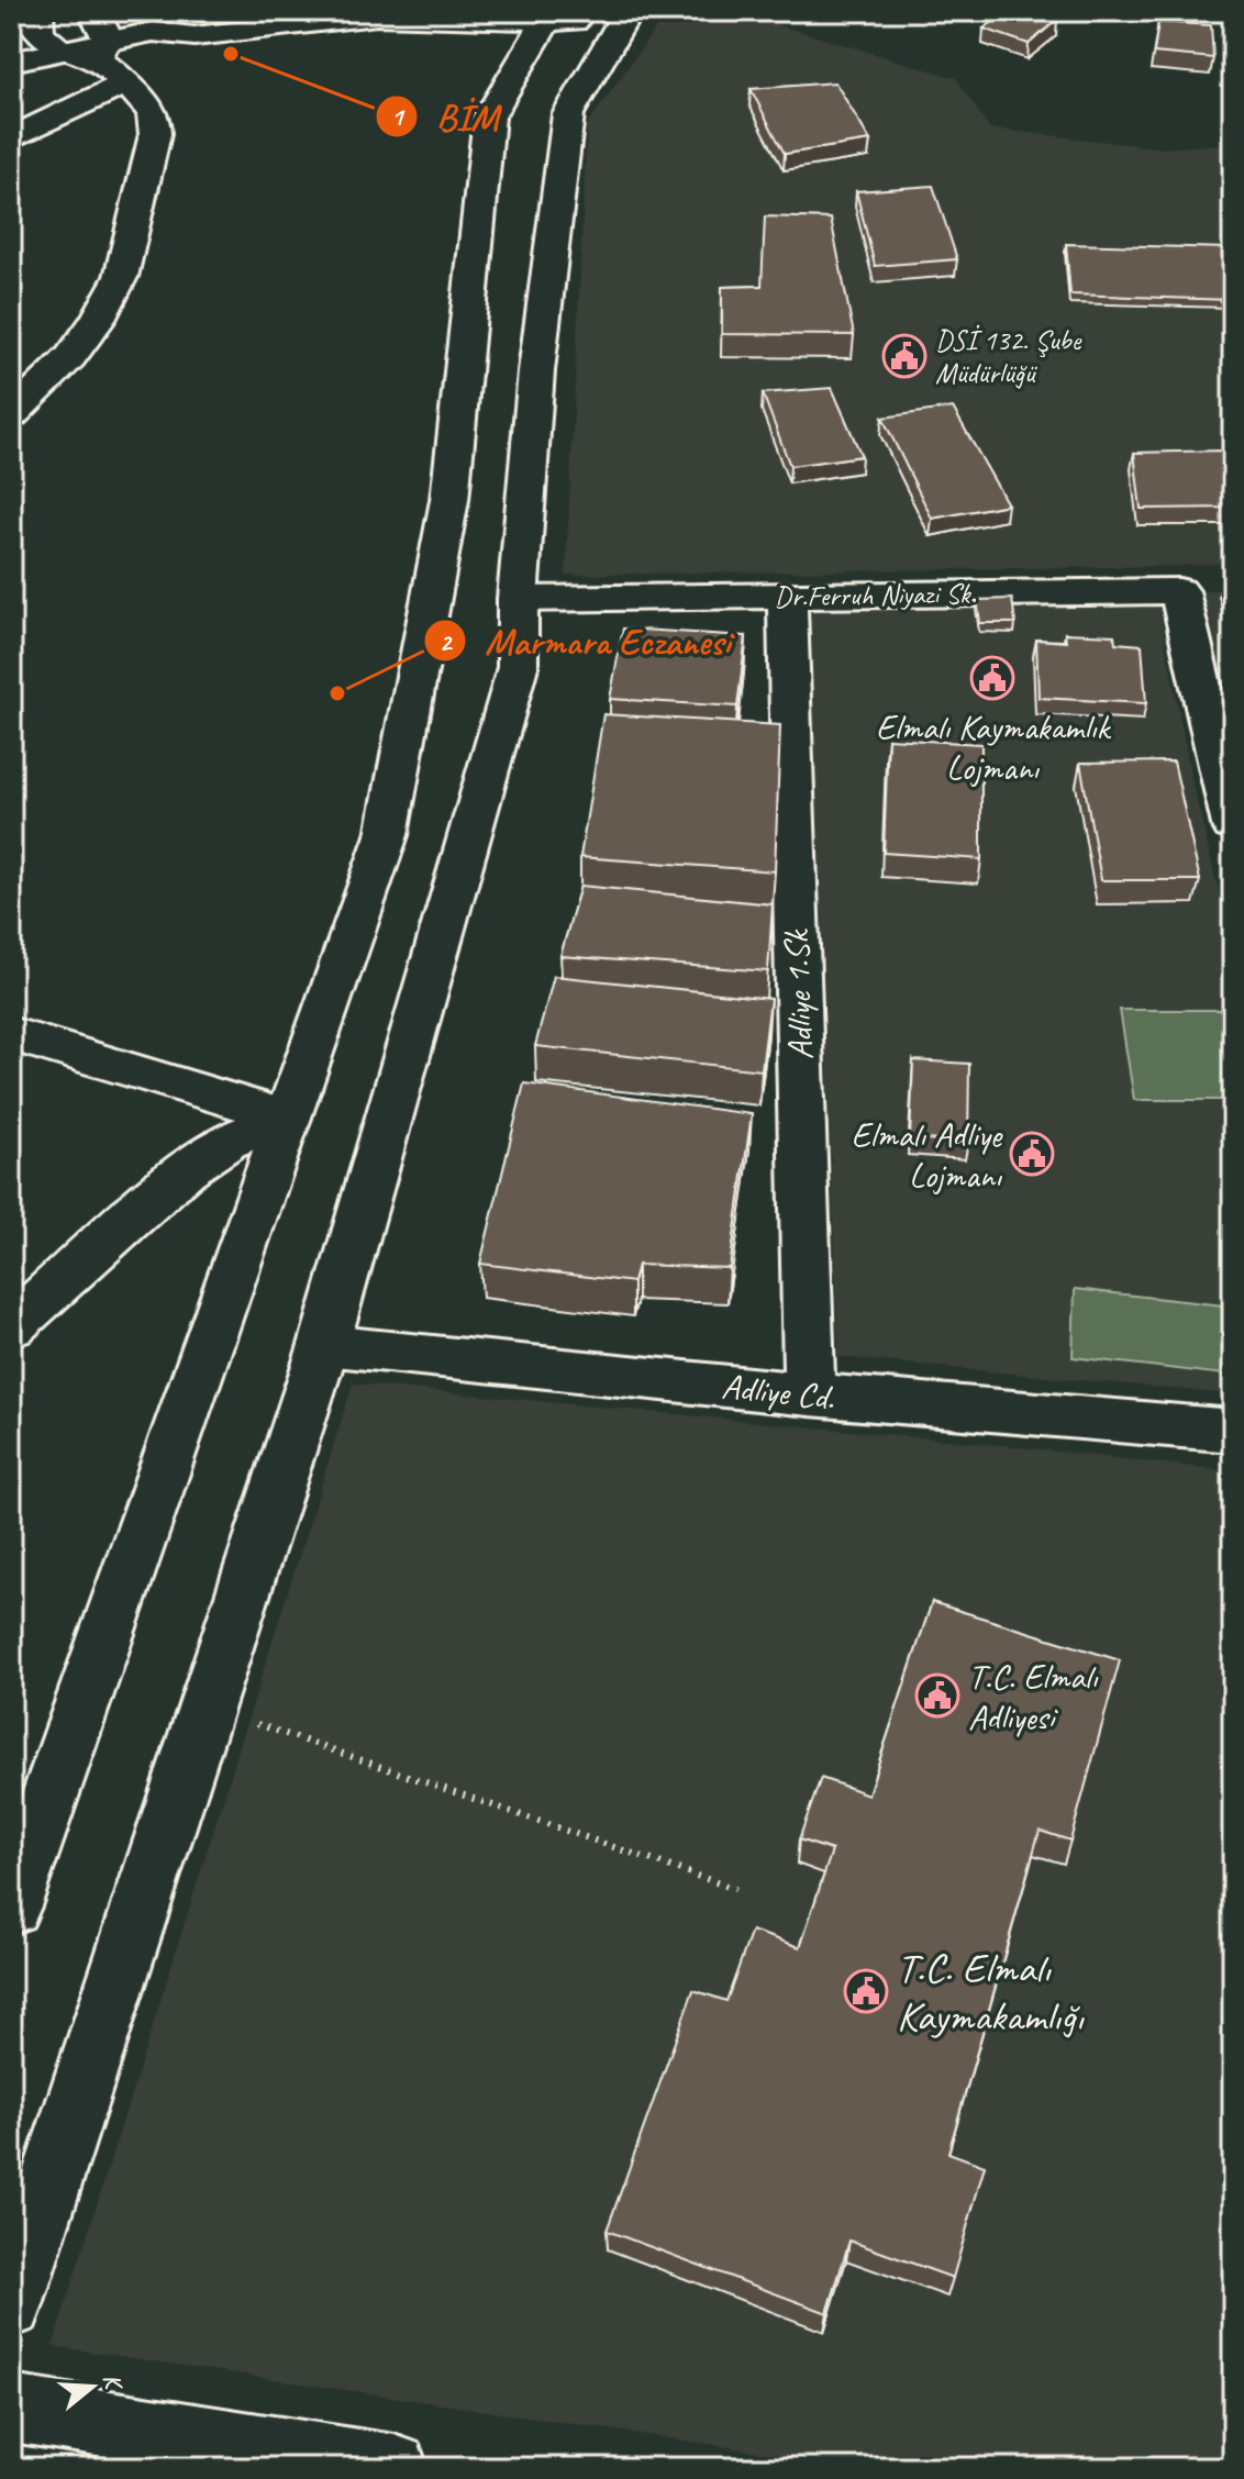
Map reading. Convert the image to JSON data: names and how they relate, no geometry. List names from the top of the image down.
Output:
{
  "streets": {
    "street": ["Dr.Ferruh Niyazi Sk.", "Adliye 1.Sk", "Adliye Cd."]
  },
  "crossings": [
    ["Dr.Ferruh Niyazi Sk.", "Adliye 1.Sk"],
    ["Adliye 1.Sk", "Adliye Cd."]
  ],
  "places": {
    "other": ["BİM", "Marmara Eczanesi"],
    "public building": [
      "DSİ 132. Şube Müdürlüğü",
      "Elmalı Kaymakamlık Lojmanı",
      "Elmalı Adliye Lojmanı",
      "T.C. Elmalı Adliyesi",
      "T.C. Elmalı Kaymakamlığı"
    ]
  },
  "north": "right"
}
